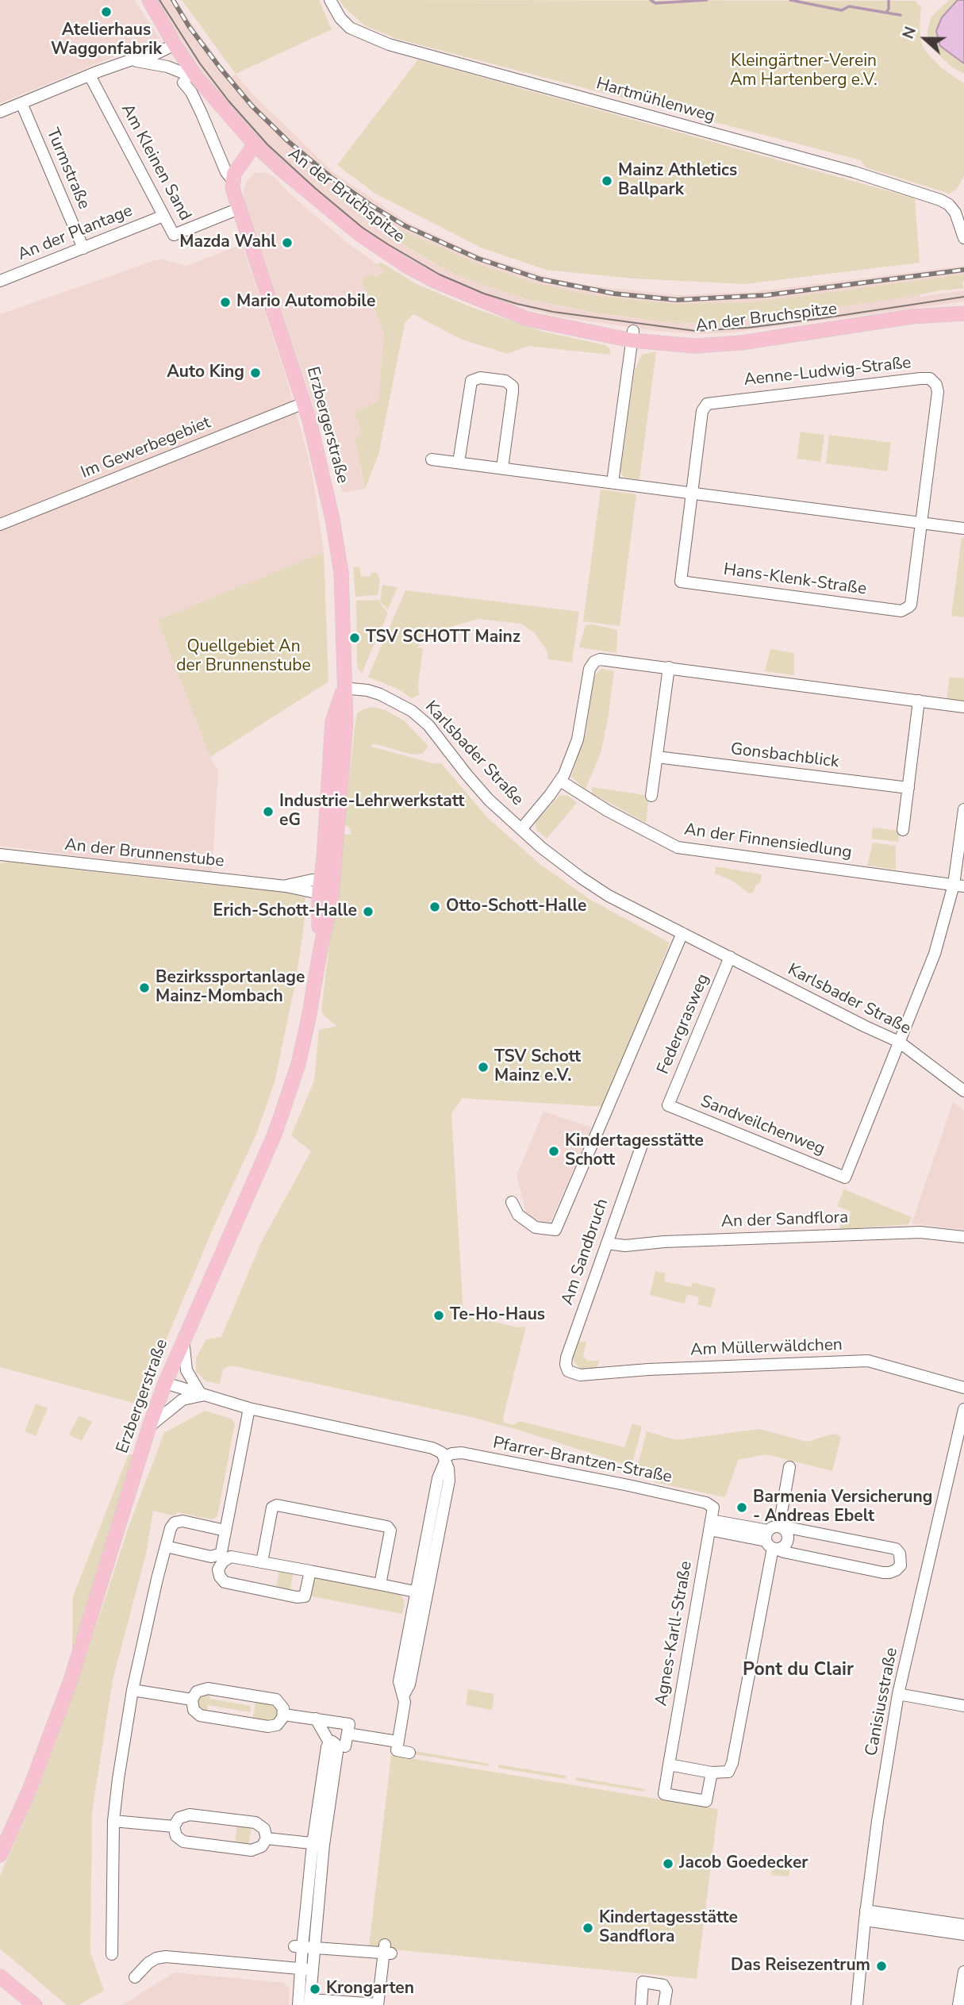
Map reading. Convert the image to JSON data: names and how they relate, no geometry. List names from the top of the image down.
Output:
{
  "streets": {
    "main road": ["An der Bruchspitze", "Erzbergerstraße"],
    "street": [
      "Hartmühlenweg",
      "Am Kleinen Sand",
      "Turmstraße",
      "An der Plantage",
      "Aenne-Ludwig-Straße",
      "Im Gewerbegebiet",
      "Hans-Klenk-Straße",
      "Karlsbader Straße",
      "Gonsbachblick",
      "An der Finnensiedlung",
      "An der Brunnenstube",
      "Federgrasweg",
      "Sandveilchenweg",
      "An der Sandflora",
      "Am Sandbruch",
      "Am Müllerwäldchen",
      "Pfarrer-Brantzen-Straße",
      "Agnes-Karll-Straße",
      "Canisiusstraße"
    ]
  },
  "crossings": [
    ["Am Kleinen Sand", "An der Plantage"],
    ["Am Kleinen Sand", "Erzbergerstraße"],
    ["Turmstraße", "An der Plantage"],
    ["An der Bruchspitze", "Erzbergerstraße"],
    ["Aenne-Ludwig-Straße", "Hans-Klenk-Straße"],
    ["Erzbergerstraße", "Im Gewerbegebiet"],
    ["Erzbergerstraße", "Karlsbader Straße"],
    ["Erzbergerstraße", "An der Brunnenstube"],
    ["Erzbergerstraße", "Pfarrer-Brantzen-Straße"],
    ["Karlsbader Straße", "Federgrasweg"],
    ["Karlsbader Straße", "Sandveilchenweg"],
    ["Federgrasweg", "Sandveilchenweg"],
    ["An der Sandflora", "Am Sandbruch"],
    ["Am Sandbruch", "Am Müllerwäldchen"],
    ["Pfarrer-Brantzen-Straße", "Agnes-Karll-Straße"]
  ],
  "districts": ["Pont du Clair"],
  "parks": ["Kleingärtner-Verein Am Hartenberg e.V.", "Quellgebiet An der Brunnenstube"],
  "places": [
    "Atelierhaus Waggonfabrik",
    "Mainz Athletics Ballpark",
    "Mazda Wahl",
    "Mario Automobile",
    "Auto King",
    "TSV SCHOTT Mainz",
    "Industrie-Lehrwerkstatt eG",
    "Otto-Schott-Halle",
    "Erich-Schott-Halle",
    "Bezirkssportanlage Mainz-Mombach",
    "TSV Schott Mainz e.V.",
    "Kindertagesstätte Schott",
    "Te-Ho-Haus",
    "Barmenia Versicherung - Andreas Ebelt",
    "Jacob Goedecker",
    "Kindertagesstätte Sandflora",
    "Das Reisezentrum",
    "Krongarten"
  ],
  "north": "left"
}
